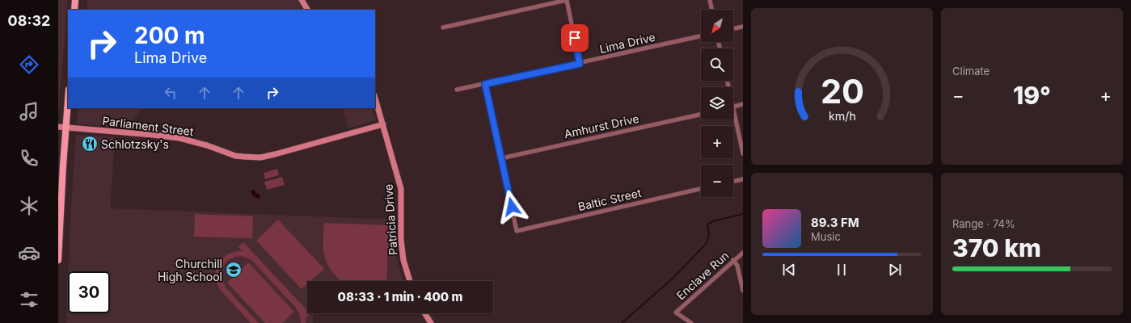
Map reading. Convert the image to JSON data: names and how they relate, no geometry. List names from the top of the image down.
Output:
{
  "streets": {
    "street": [
      "Lima Drive",
      "Parliament Street",
      "Amhurst Drive",
      "Baltic Street",
      "Patricia Drive",
      "Enclave Run"
    ]
  },
  "crossings": [
    ["Parliament Street", "Patricia Drive"],
    ["Amhurst Drive", "Baltic Street"]
  ],
  "places": {
    "restaurant": ["Schlotzsky's"],
    "school or university": ["Churchill High School"]
  },
  "north": "bottom left",
  "page": {
    "tabs": "08:32",
    "tile": [
      "Climate",
      ["Range · 74%", "370 km"]
    ],
    "map_buttons": ["+", "−"],
    "turn": ["200 m", "Lima Drive"],
    "heat": ["−", "19°", "+"],
    "song": ["89.3 FM", "Music"],
    "limit": "30",
    "trip": "08:33 · 1 min · 400 m",
    "gauge": ["20", "km/h"]
  }
}
